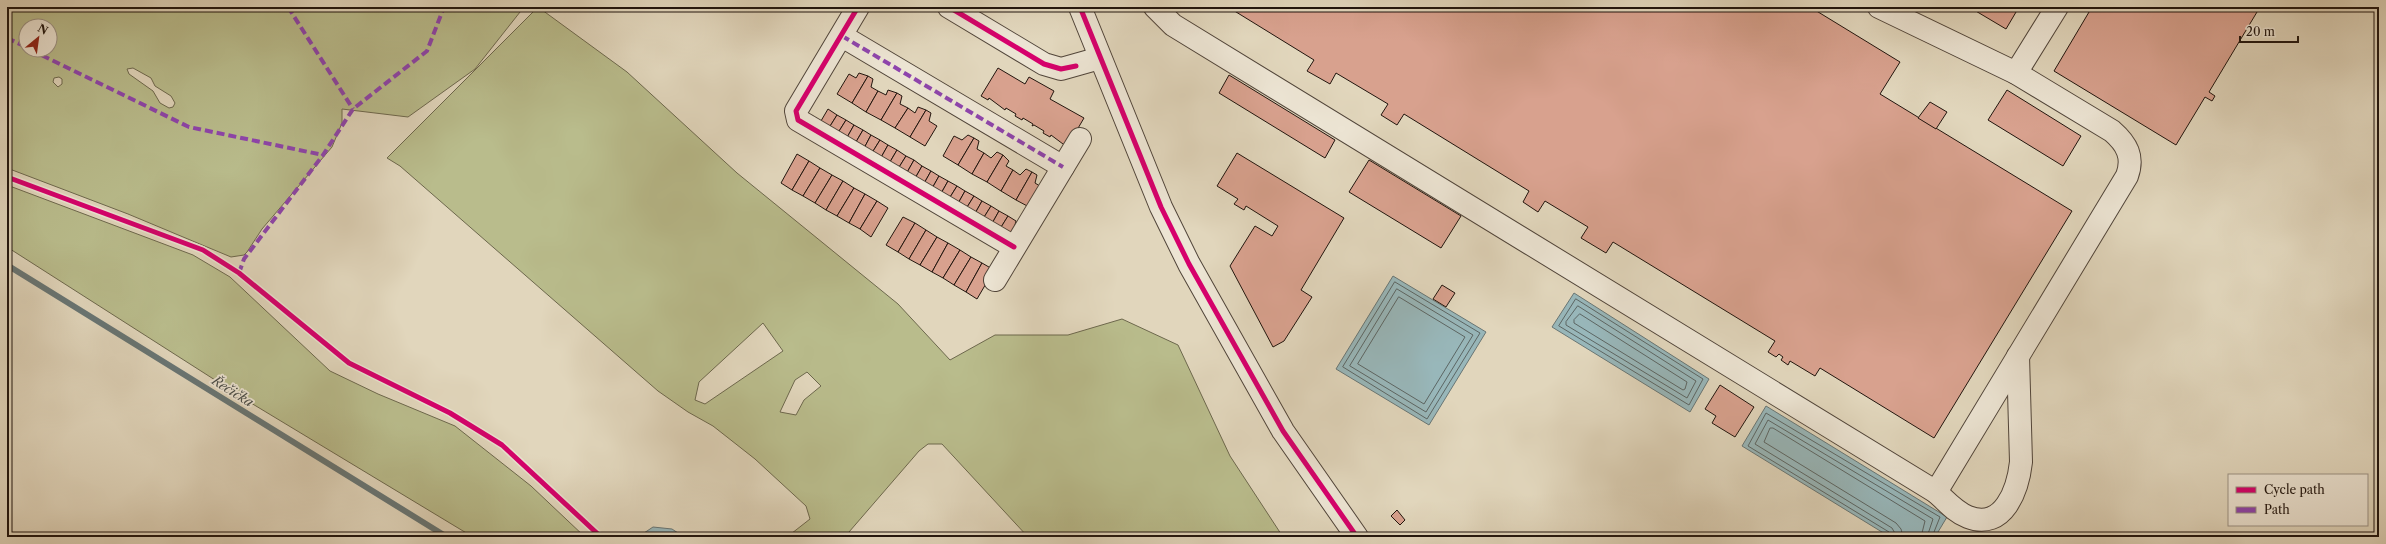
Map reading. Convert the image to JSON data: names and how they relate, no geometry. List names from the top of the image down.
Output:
{
  "water": ["Řečička"],
  "legend": ["Cycle path", "Path"],
  "scale_bar": "20 m",
  "north": "top right"
}
